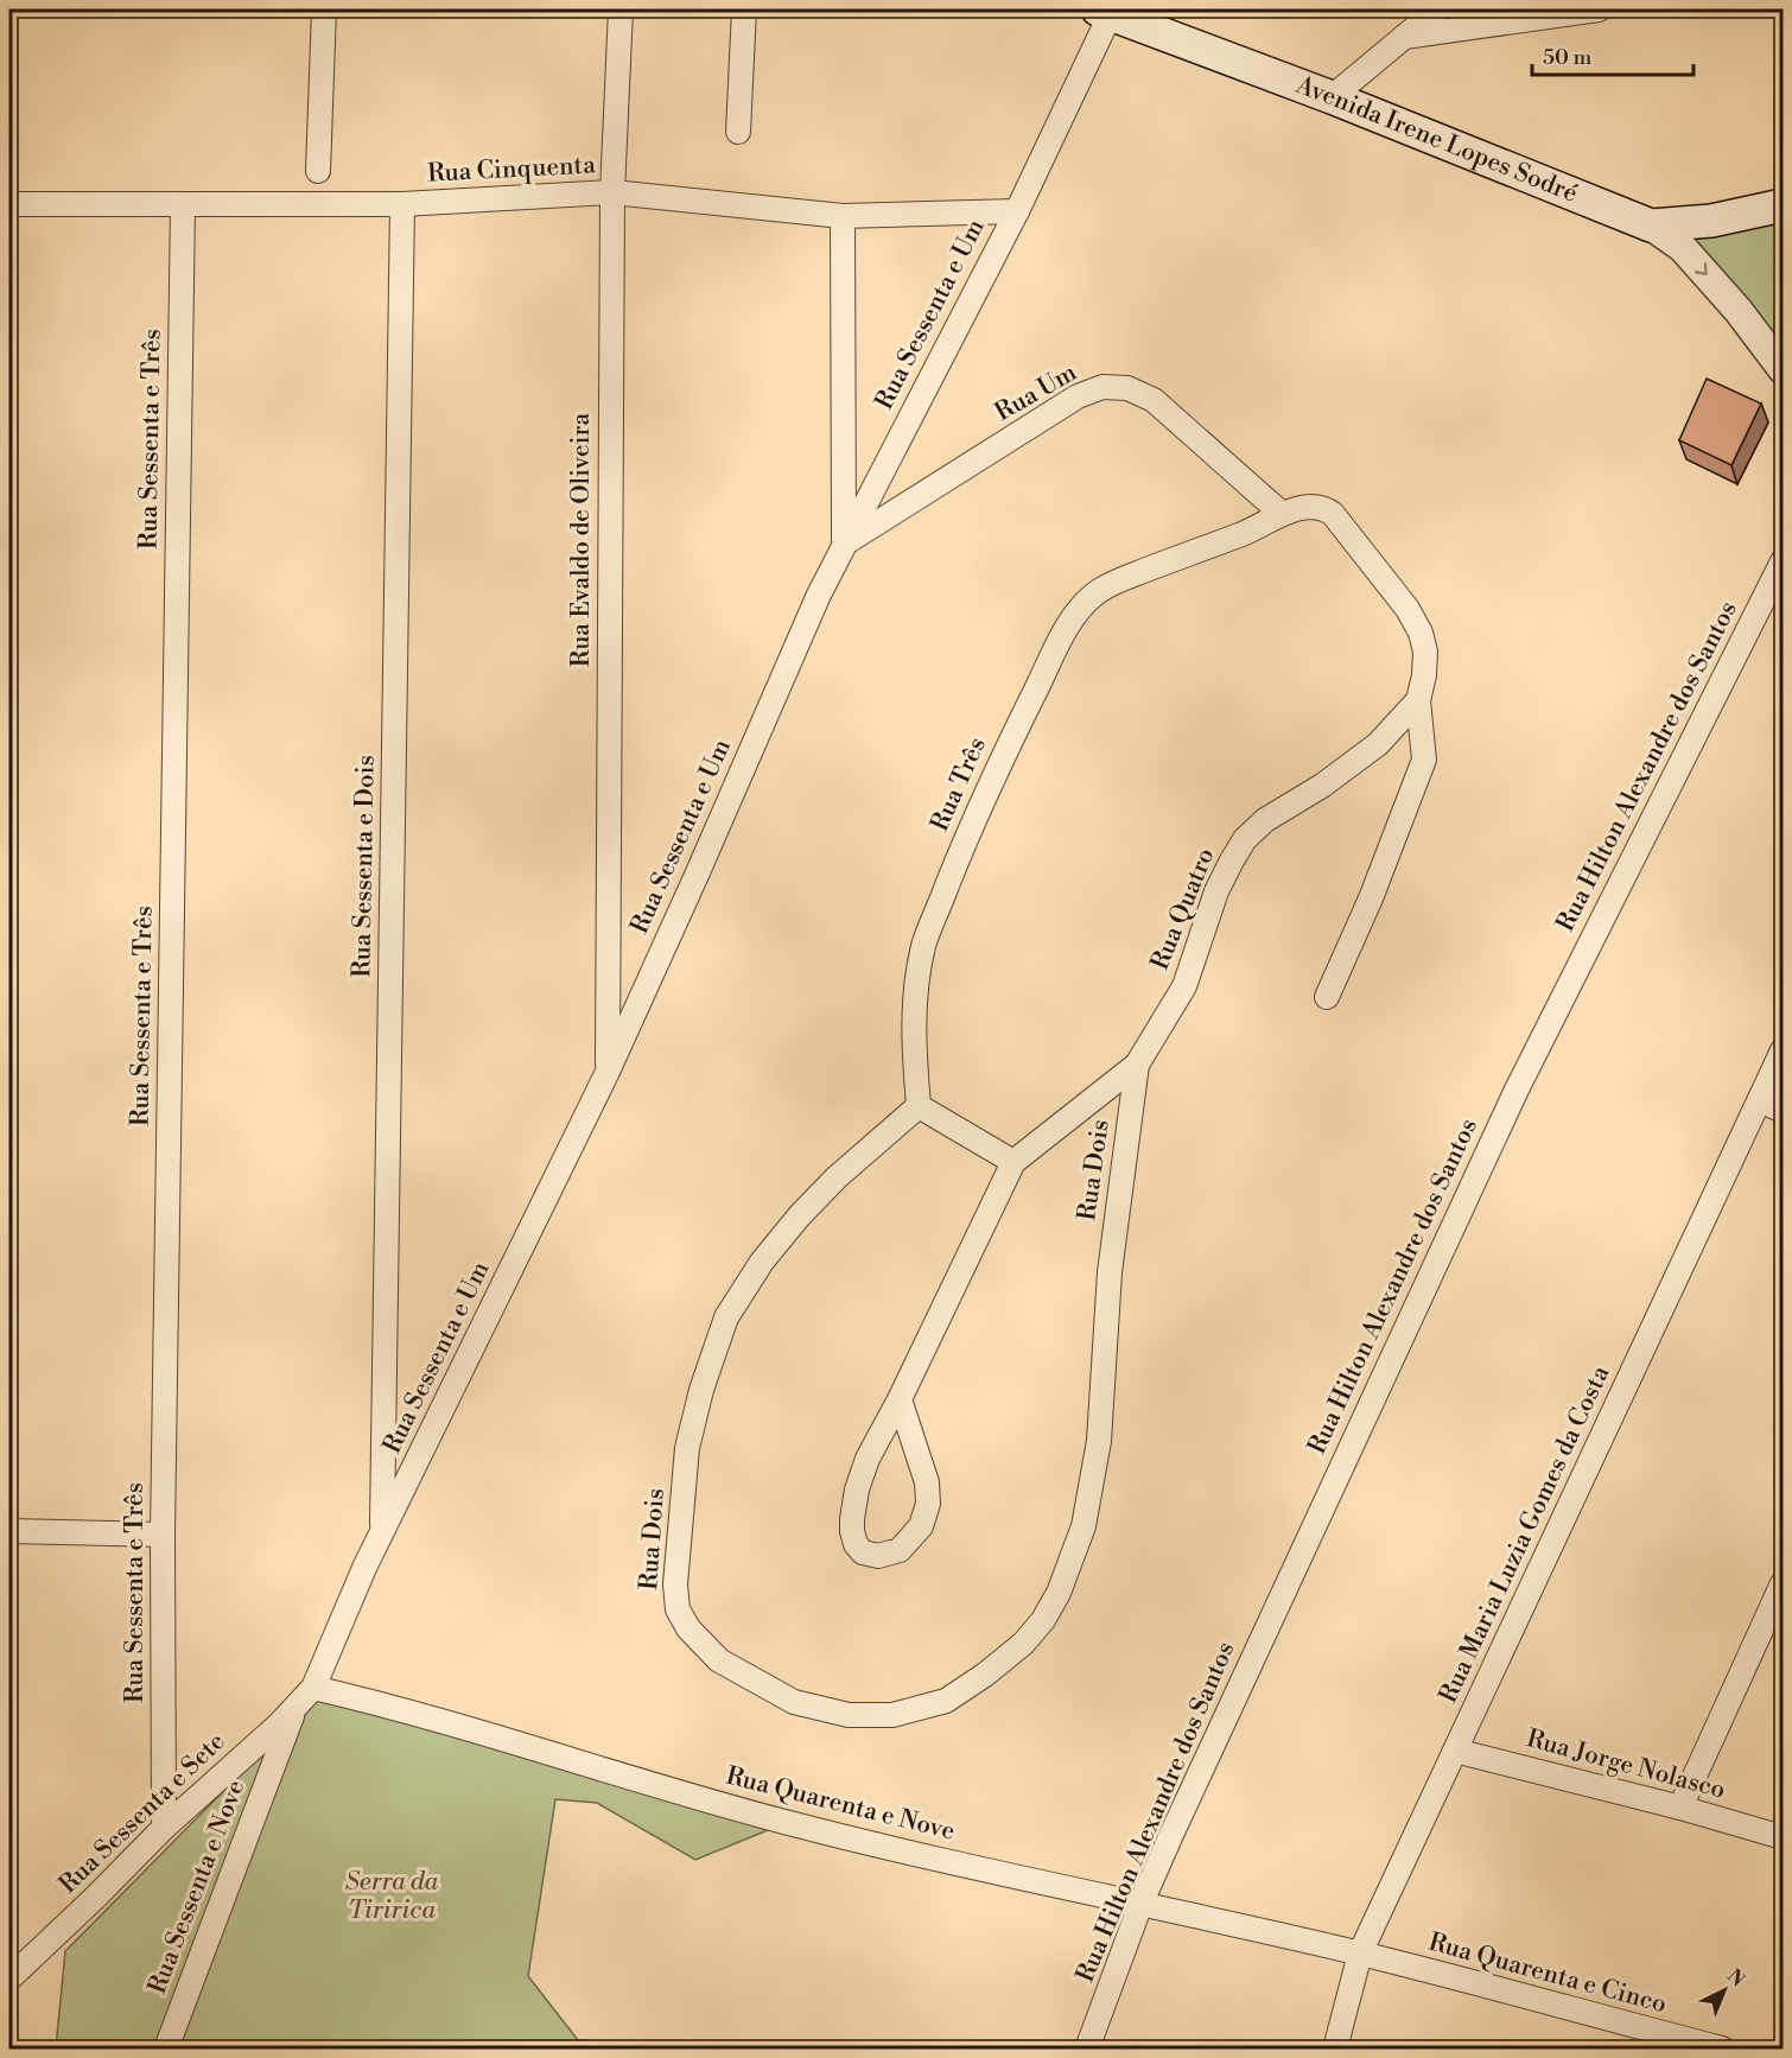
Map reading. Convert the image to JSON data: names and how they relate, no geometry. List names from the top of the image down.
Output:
{
  "streets": {
    "main road": ["Avenida Irene Lopes Sodré"],
    "street": [
      "Rua Cinquenta",
      "Rua Sessenta e Um",
      "Rua Um",
      "Rua Sessenta e Três",
      "Rua Evaldo de Oliveira",
      "Rua Hilton Alexandre dos Santos",
      "Rua Três",
      "Rua Sessenta e Dois",
      "Rua Quatro",
      "Rua Dois",
      "Rua Maria Luzia Gomes da Costa",
      "Rua Jorge Nolasco",
      "Rua Quarenta e Nove",
      "Rua Sessenta e Sete",
      "Rua Sessenta e Nove",
      "Rua Quarenta e Cinco"
    ]
  },
  "crossings": [
    ["Avenida Irene Lopes Sodré", "Rua Sessenta e Um"],
    ["Rua Cinquenta", "Rua Sessenta e Um"],
    ["Rua Cinquenta", "Rua Sessenta e Três"],
    ["Rua Cinquenta", "Rua Evaldo de Oliveira"],
    ["Rua Cinquenta", "Rua Sessenta e Dois"],
    ["Rua Sessenta e Um", "Rua Um"],
    ["Rua Sessenta e Um", "Rua Evaldo de Oliveira"],
    ["Rua Sessenta e Um", "Rua Sessenta e Dois"],
    ["Rua Sessenta e Um", "Rua Quarenta e Nove"],
    ["Rua Sessenta e Um", "Rua Sessenta e Sete"],
    ["Rua Um", "Rua Três"],
    ["Rua Sessenta e Três", "Rua Sessenta e Sete"],
    ["Rua Hilton Alexandre dos Santos", "Rua Quarenta e Nove"],
    ["Rua Três", "Rua Dois"],
    ["Rua Quatro", "Rua Dois"],
    ["Rua Maria Luzia Gomes da Costa", "Rua Jorge Nolasco"],
    ["Rua Maria Luzia Gomes da Costa", "Rua Quarenta e Nove"],
    ["Rua Maria Luzia Gomes da Costa", "Rua Quarenta e Cinco"],
    ["Rua Quarenta e Nove", "Rua Sessenta e Sete"],
    ["Rua Quarenta e Nove", "Rua Quarenta e Cinco"],
    ["Rua Sessenta e Sete", "Rua Sessenta e Nove"]
  ],
  "parks": ["Serra da Tiririca"],
  "scale_bar": "50 m",
  "north": "top right"
}
